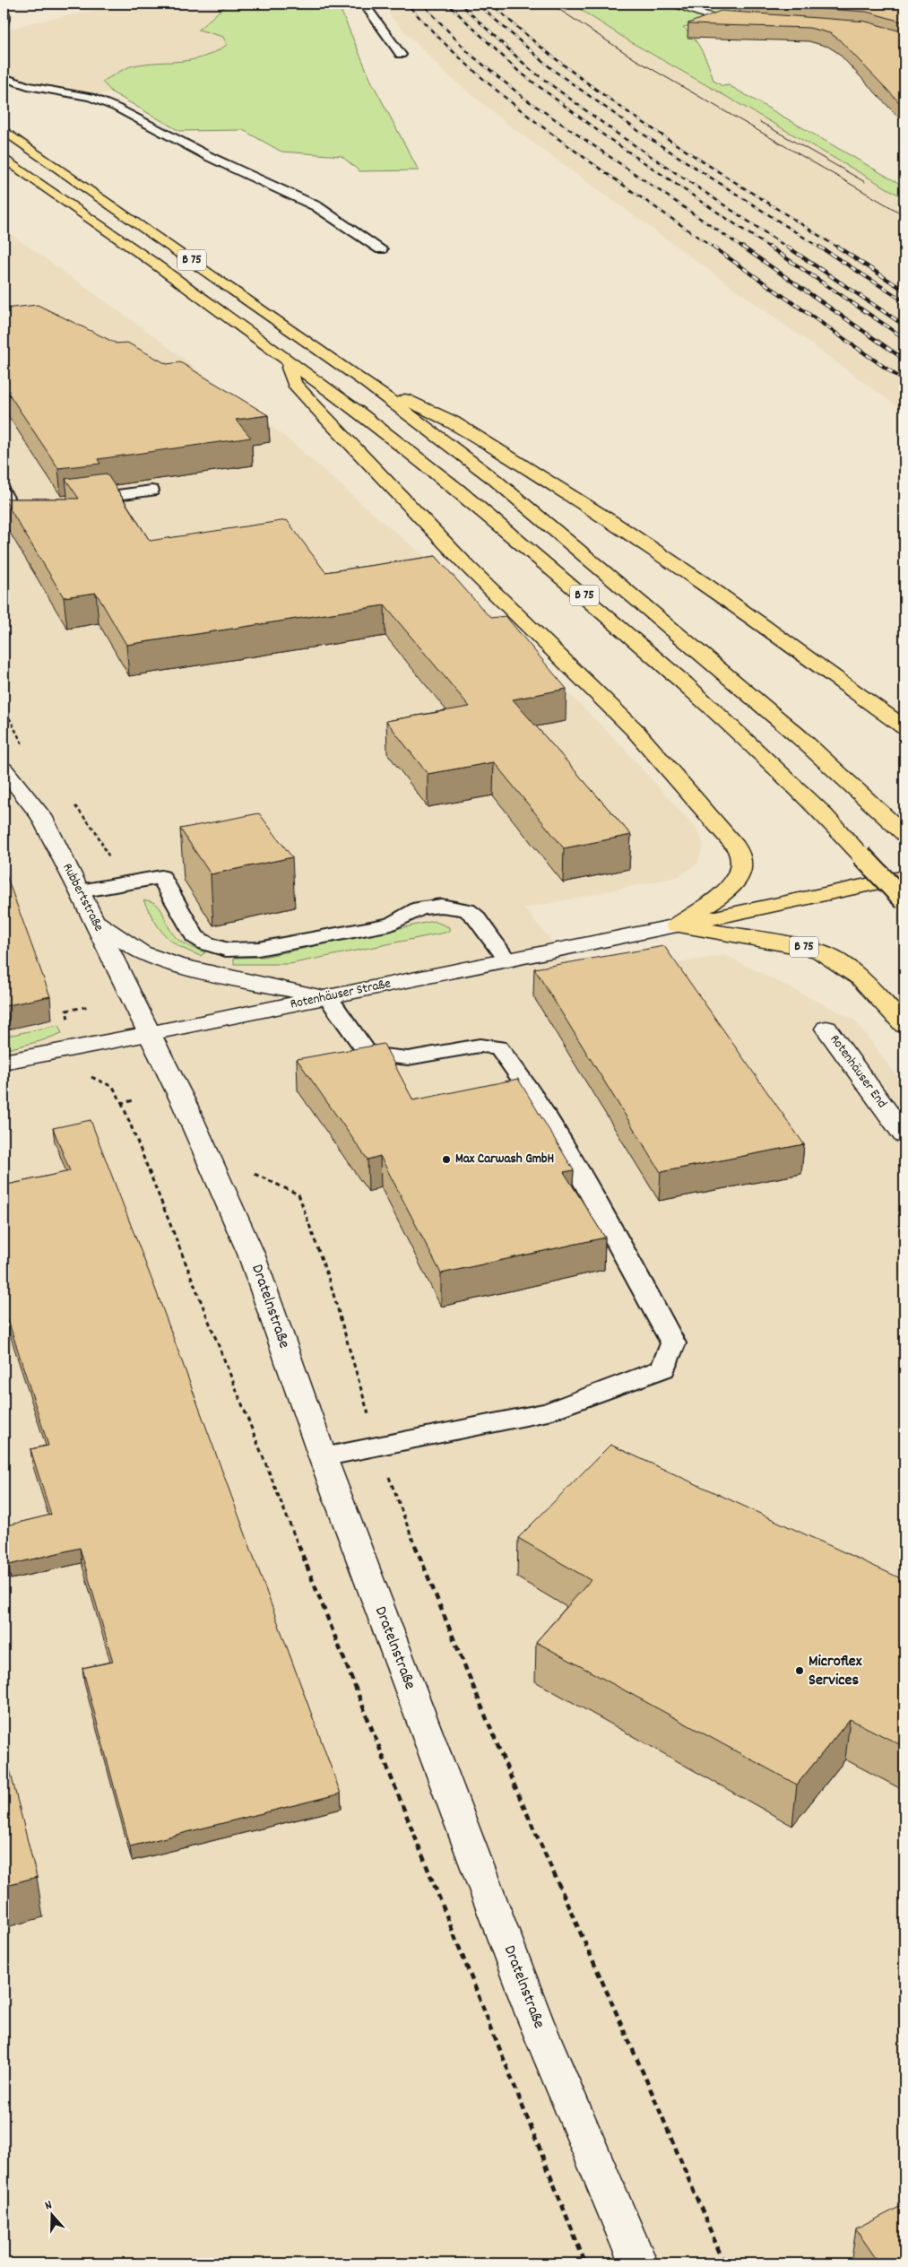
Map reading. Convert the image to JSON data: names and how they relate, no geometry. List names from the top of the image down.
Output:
{
  "streets": {
    "highway": ["B 75"],
    "main road": [
      "Rubbertstraße",
      "Rotenhäuser Straße",
      "Rotenhäuser End",
      "Dratelnstraße"
    ]
  },
  "crossings": [
    ["B 75", "Rotenhäuser Straße"],
    ["Rubbertstraße", "Rotenhäuser Straße"],
    ["Rubbertstraße", "Dratelnstraße"],
    ["Rotenhäuser Straße", "Dratelnstraße"]
  ],
  "places": ["Max Carwash GmbH", "Microflex Services"],
  "north": "top"
}
